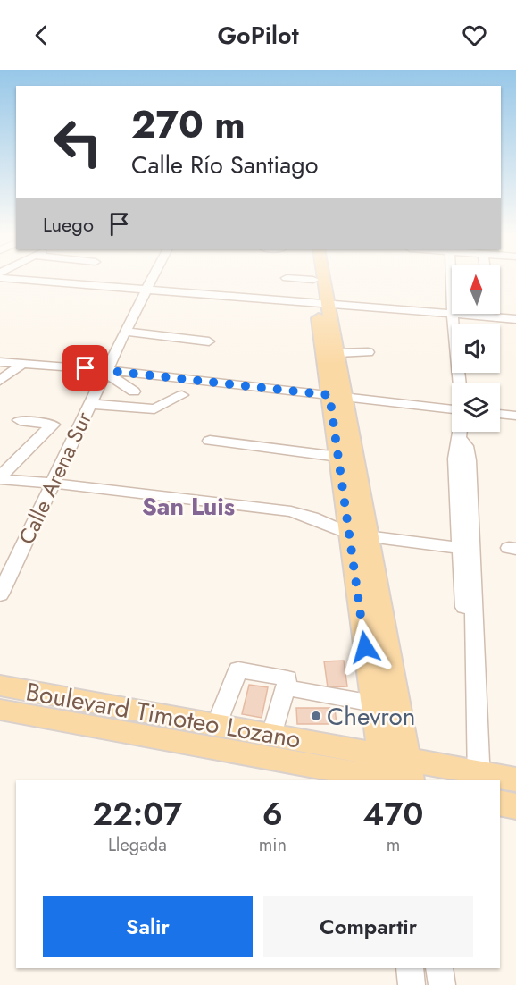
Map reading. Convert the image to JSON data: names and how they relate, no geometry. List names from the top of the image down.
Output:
{
  "streets": {
    "main road": ["Boulevard Timoteo Lozano"],
    "street": ["Calle Arena Sur"]
  },
  "districts": ["San Luis"],
  "places": ["Chevron"],
  "north": "top",
  "page": {
    "header": "GoPilot",
    "turn": ["270 m", "Calle Río Santiago"],
    "then": "Luego",
    "eta": [
      "22:07",
      "Llegada",
      "6",
      "min",
      "470",
      "m"
    ],
    "buttons": ["Salir", "Compartir"]
  }
}
